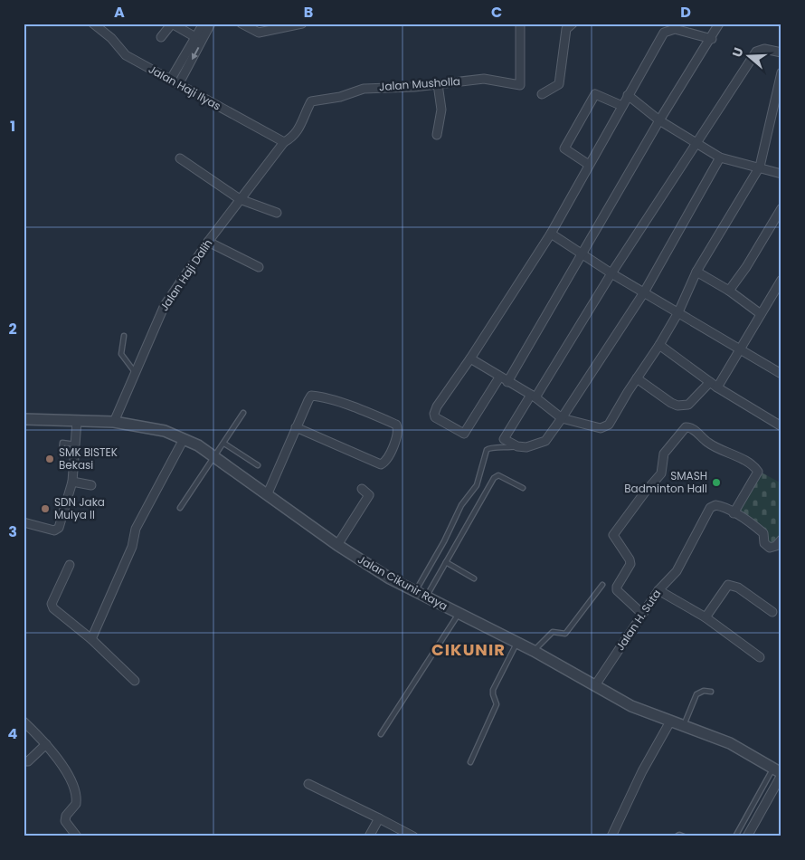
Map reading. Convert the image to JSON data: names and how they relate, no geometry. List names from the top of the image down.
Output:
{
  "streets": {
    "street": [
      "Jalan Musholla",
      "Jalan Haji Ilyas",
      "Jalan Haji Dalih",
      "Jalan Cikunir Raya",
      "Jalan H. Suta"
    ]
  },
  "crossings": [
    ["Jalan Musholla", "Jalan Haji Ilyas"],
    ["Jalan Musholla", "Jalan Haji Dalih"],
    ["Jalan Haji Ilyas", "Jalan Haji Dalih"],
    ["Jalan Haji Dalih", "Jalan Cikunir Raya"],
    ["Jalan Cikunir Raya", "Jalan H. Suta"]
  ],
  "districts": ["CIKUNIR"],
  "places": ["SMK BISTEK Bekasi", "SMASH Badminton Hall", "SDN Jaka Mulya II"],
  "north": "left",
  "grid": {
    "columns": [
      "A",
      "B",
      "C",
      "D"
    ],
    "rows": [
      "1",
      "2",
      "3",
      "4"
    ]
  }
}
